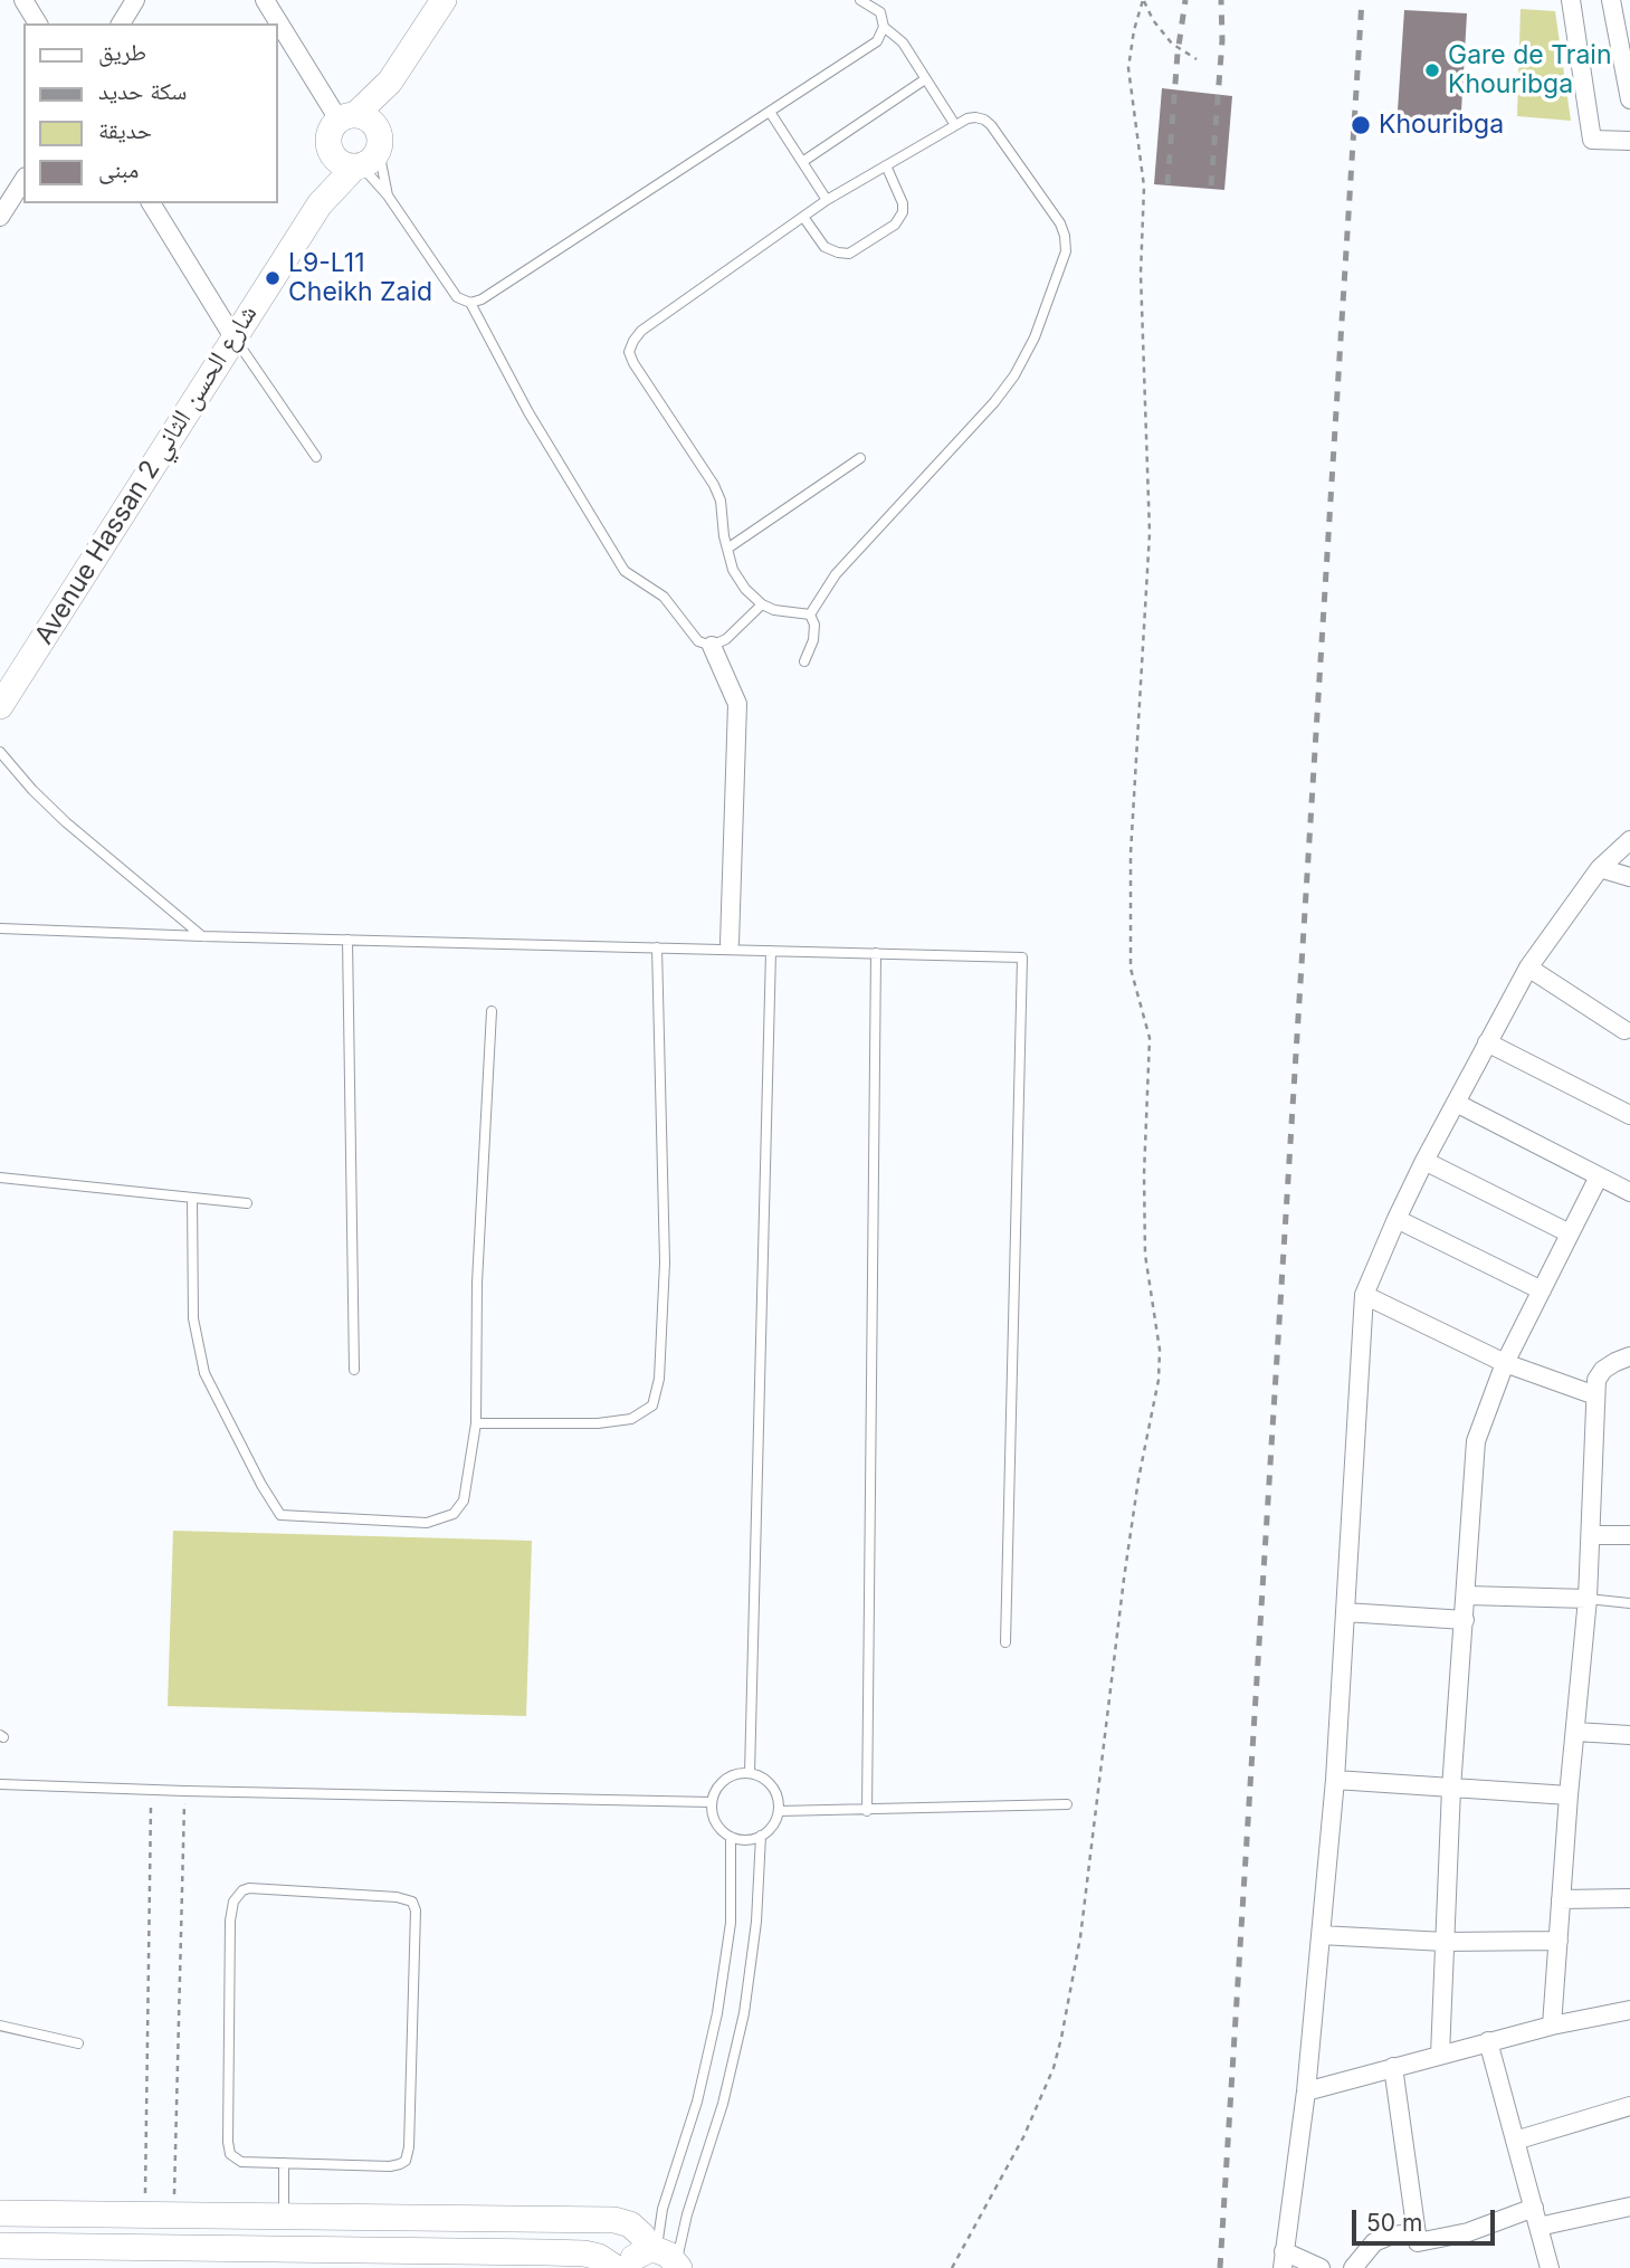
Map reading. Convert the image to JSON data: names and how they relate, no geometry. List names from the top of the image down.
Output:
{
  "streets": {
    "main road": ["Avenue Hassan 2 شارع الحسن الثاني"]
  },
  "places": ["Gare de Train Khouribga", "Khouribga", "L9-L11 Cheikh Zaid"],
  "legend": [
    "طريق",
    "سكة حديد",
    "حديقة",
    "مبنى"
  ],
  "scale_bar": "50 m"
}
